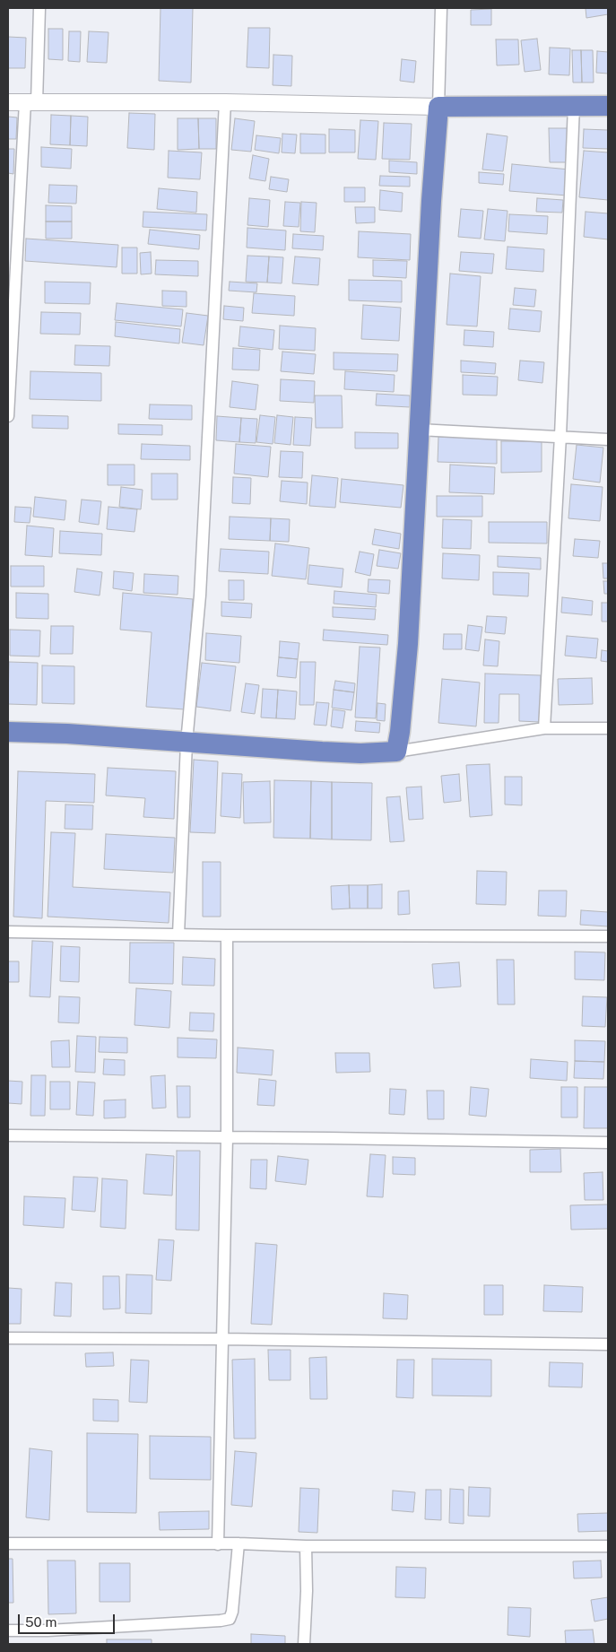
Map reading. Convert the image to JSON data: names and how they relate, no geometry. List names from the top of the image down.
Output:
{
  "scale_bar": "50 m"
}
